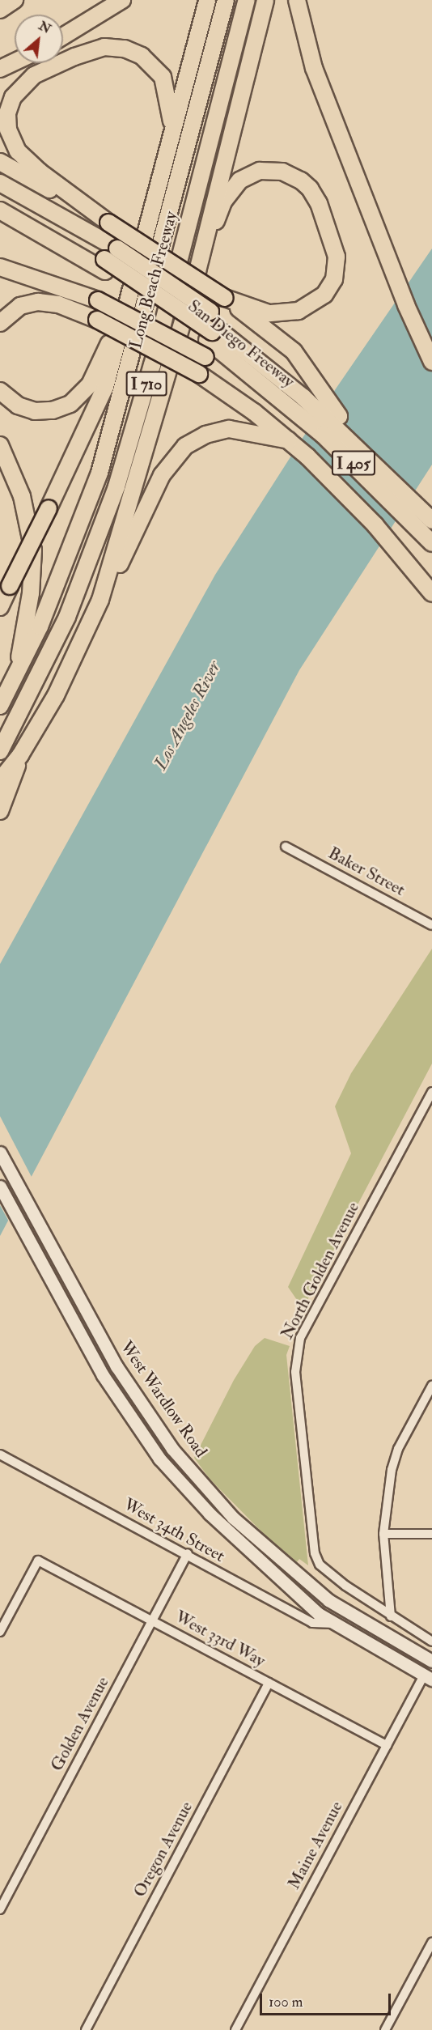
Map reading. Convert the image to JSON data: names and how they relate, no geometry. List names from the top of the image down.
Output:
{
  "streets": {
    "highway": [
      "Long Beach Freeway",
      "San Diego Freeway",
      "I 710",
      "I 405"
    ],
    "main road": ["West Wardlow Road"],
    "street": [
      "Baker Street",
      "North Golden Avenue",
      "West 34th Street",
      "West 33rd Way",
      "Golden Avenue",
      "Maine Avenue",
      "Oregon Avenue"
    ]
  },
  "crossings": [
    ["West Wardlow Road", "West 34th Street"],
    ["West Wardlow Road", "Maine Avenue"],
    ["West 34th Street", "Golden Avenue"],
    ["West 33rd Way", "Golden Avenue"],
    ["West 33rd Way", "Maine Avenue"],
    ["West 33rd Way", "Oregon Avenue"]
  ],
  "water": ["Los Angeles River"],
  "scale_bar": "100 m",
  "north": "top right"
}
